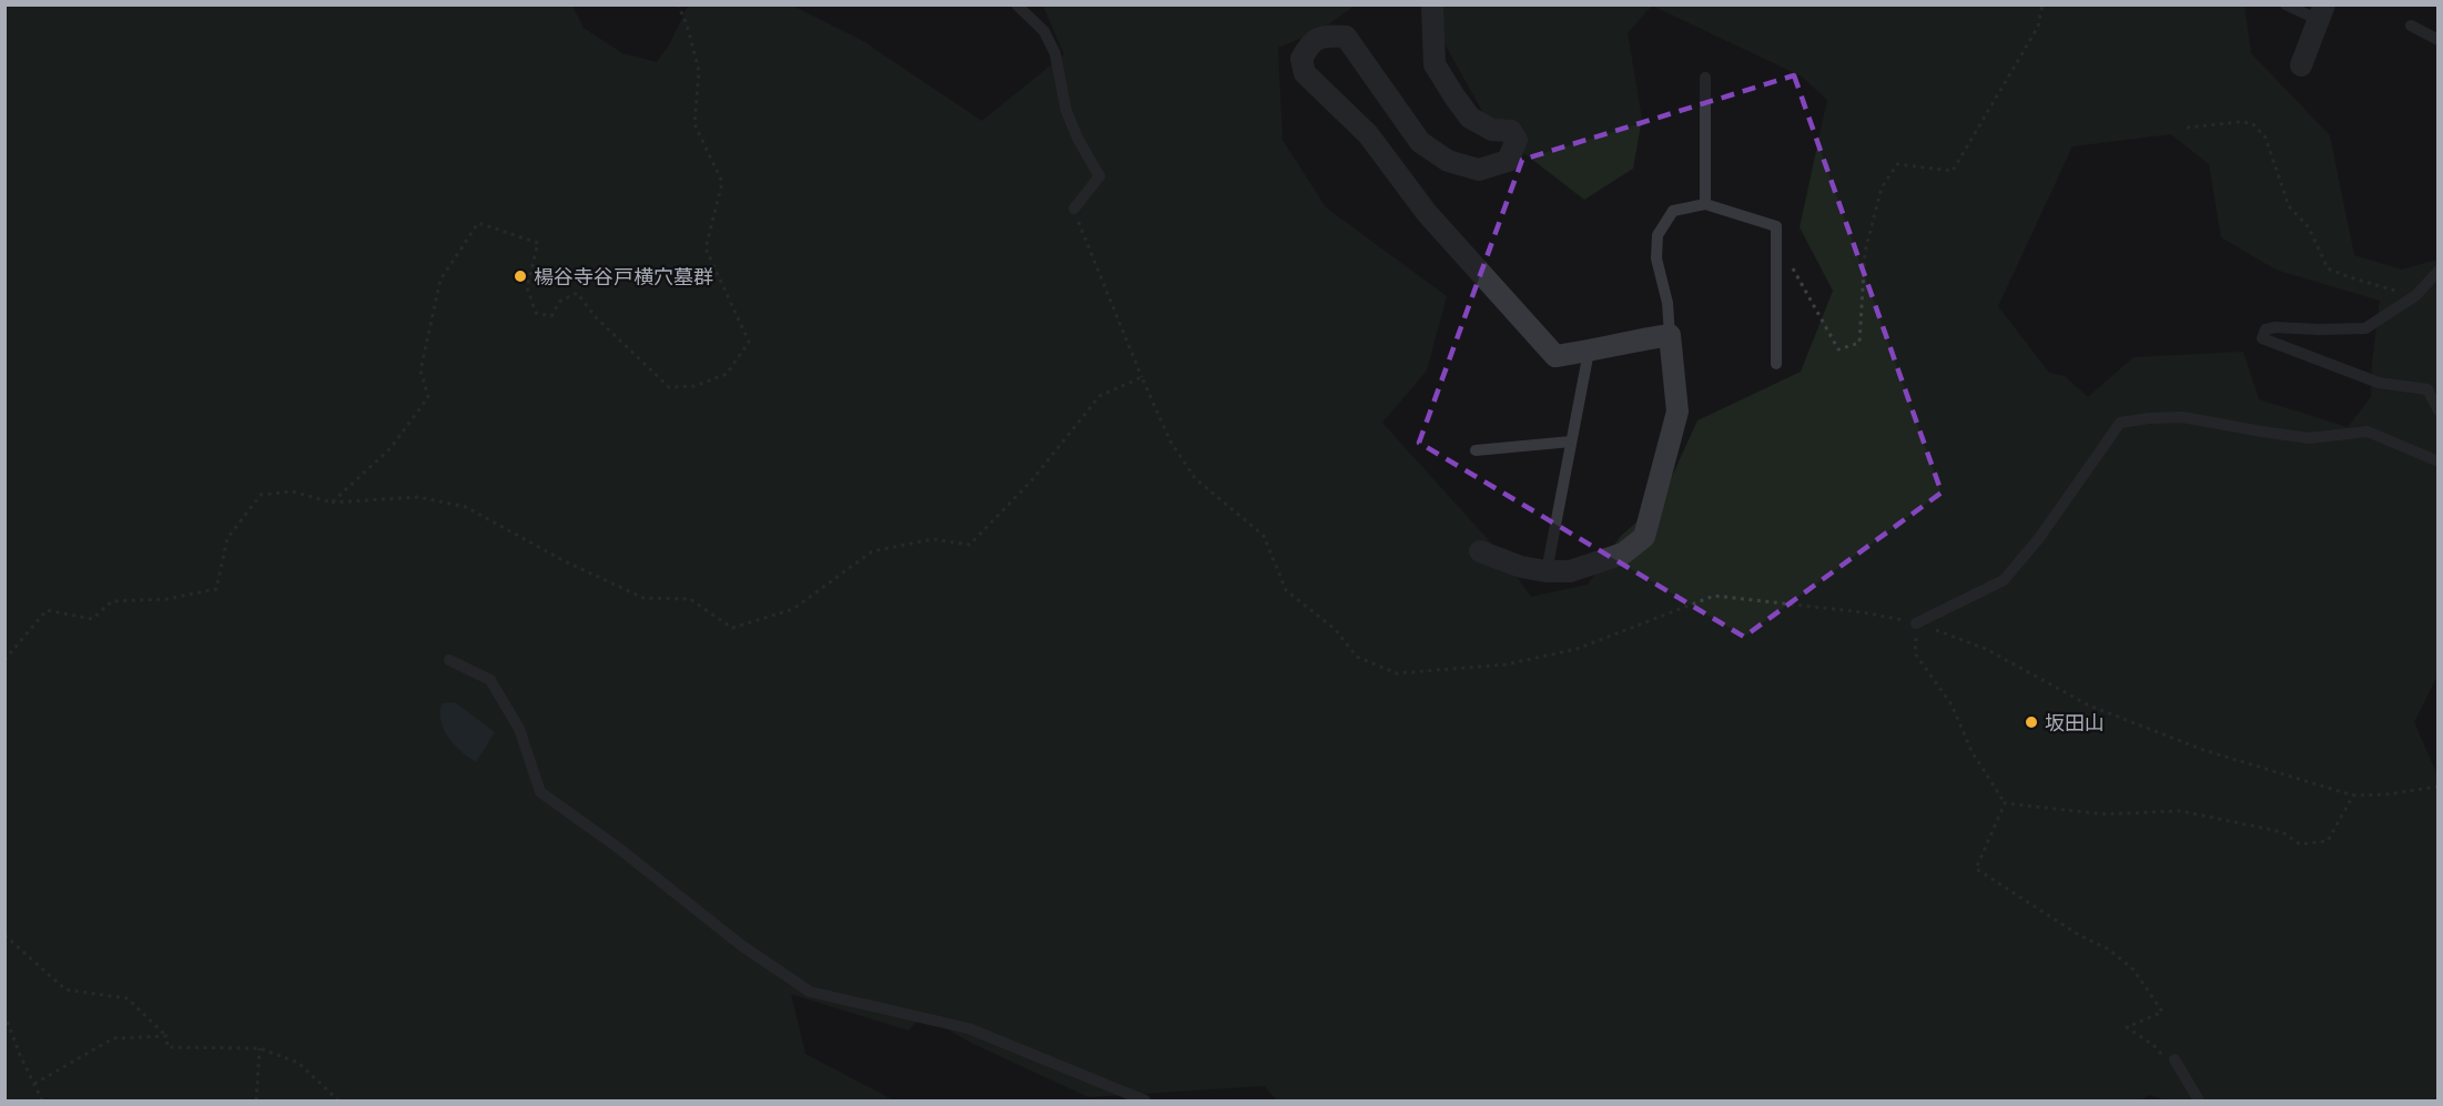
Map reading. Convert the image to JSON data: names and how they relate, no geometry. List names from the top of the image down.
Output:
{
  "places": ["楊谷寺谷戸横穴墓群", "坂田山"]
}
